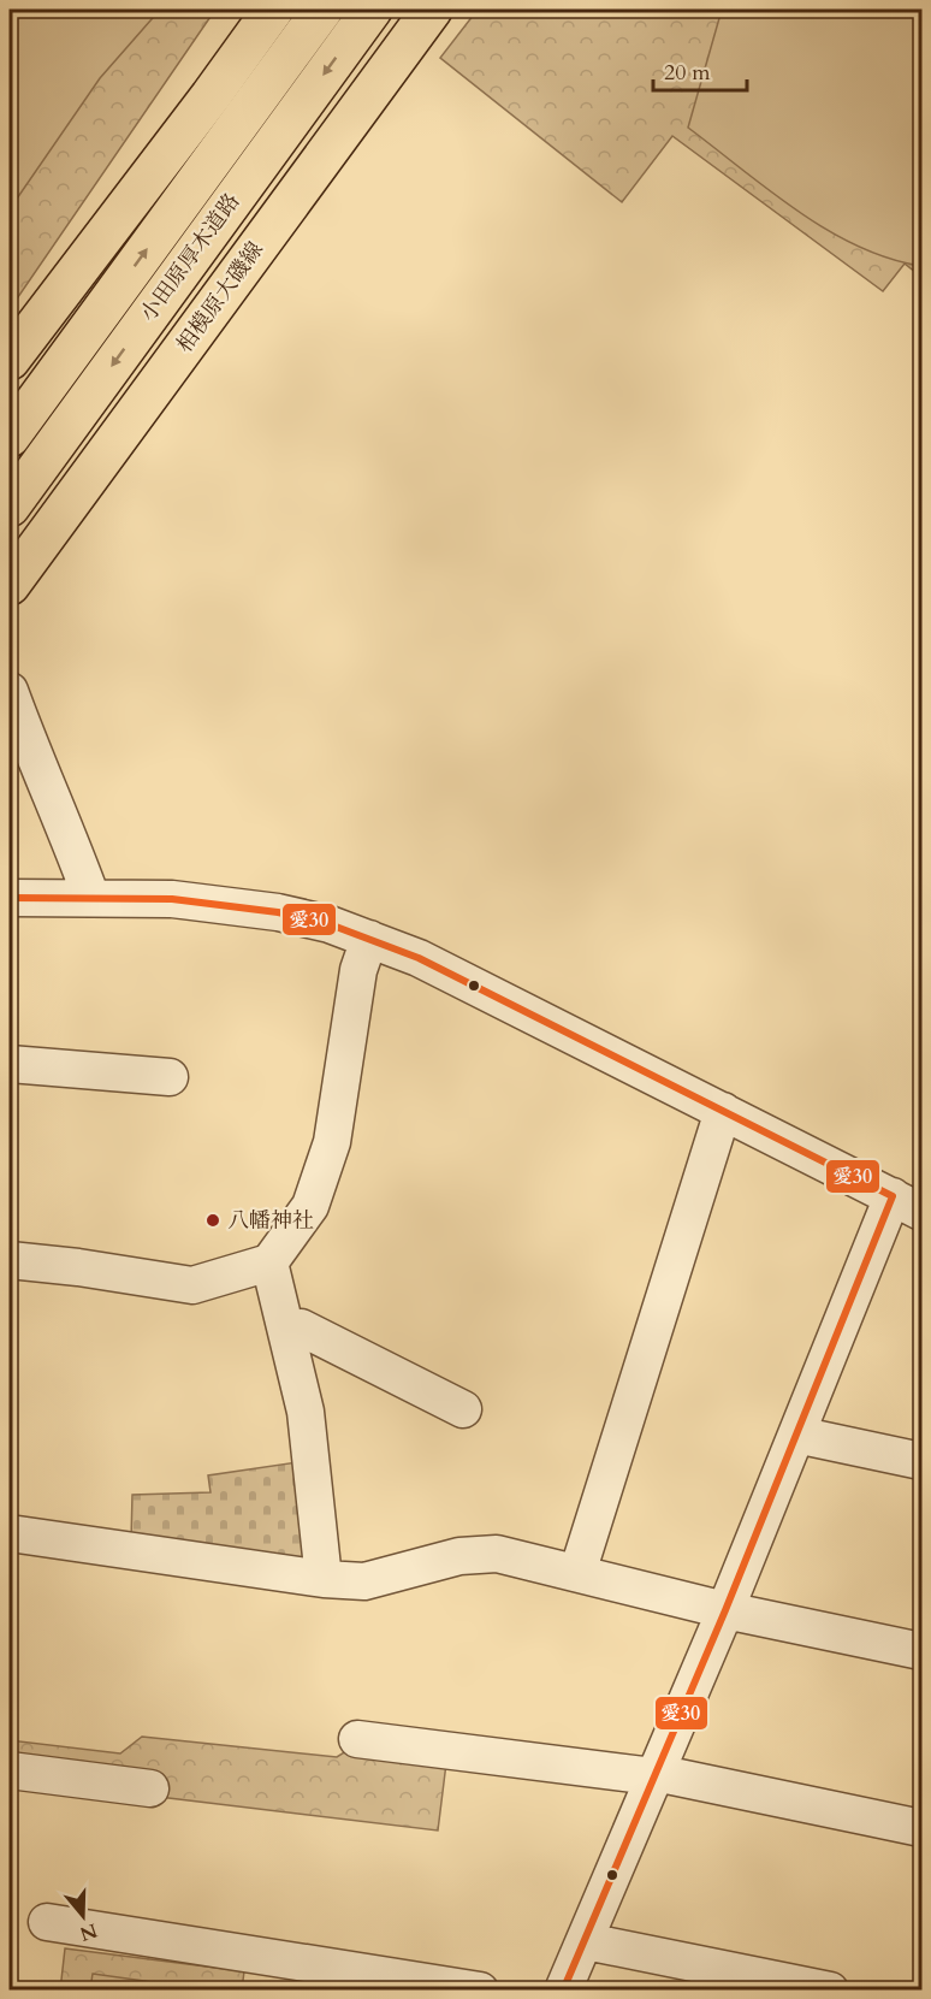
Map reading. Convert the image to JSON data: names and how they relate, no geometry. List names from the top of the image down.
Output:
{
  "streets": {
    "main road": ["小田原厚木道路", "相模原大磯線"]
  },
  "places": ["八幡神社"],
  "lines": ["transit line 愛30"],
  "scale_bar": "20 m",
  "north": "bottom"
}
